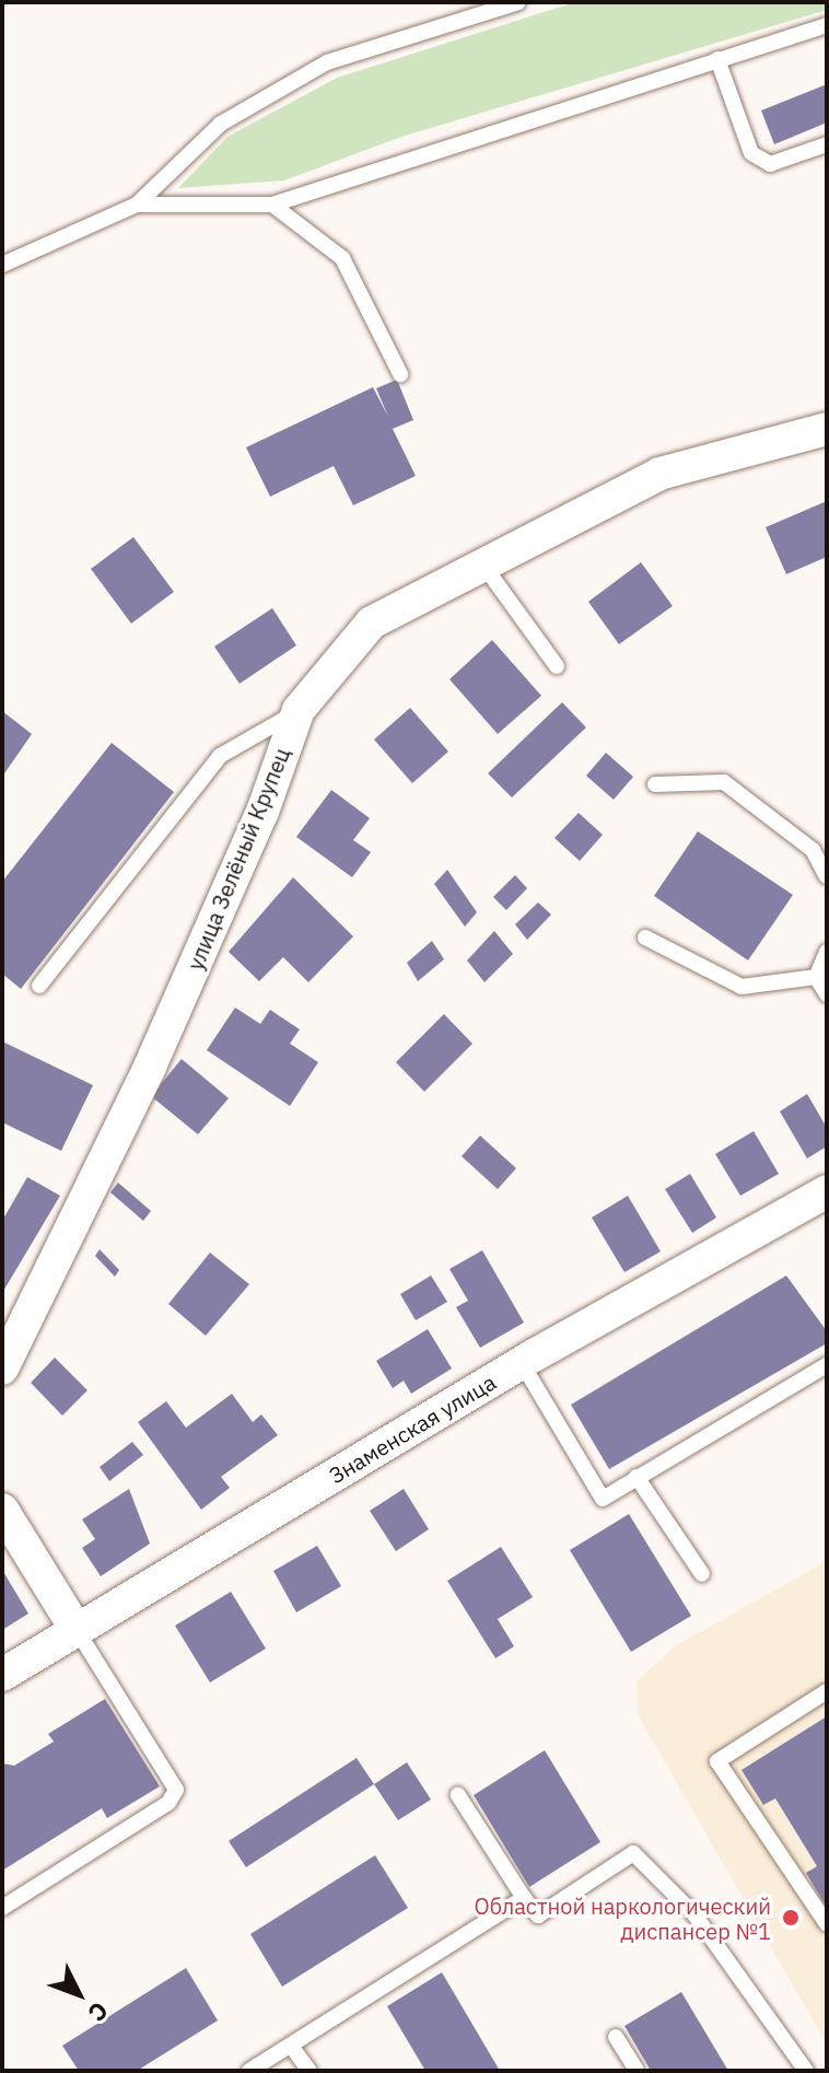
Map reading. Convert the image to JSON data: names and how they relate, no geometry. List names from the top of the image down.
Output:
{
  "streets": {
    "street": ["улица Зелёный Крупец", "Знаменская улица"]
  },
  "places": ["Областной наркологический диспансер №1"],
  "north": "bottom right"
}
